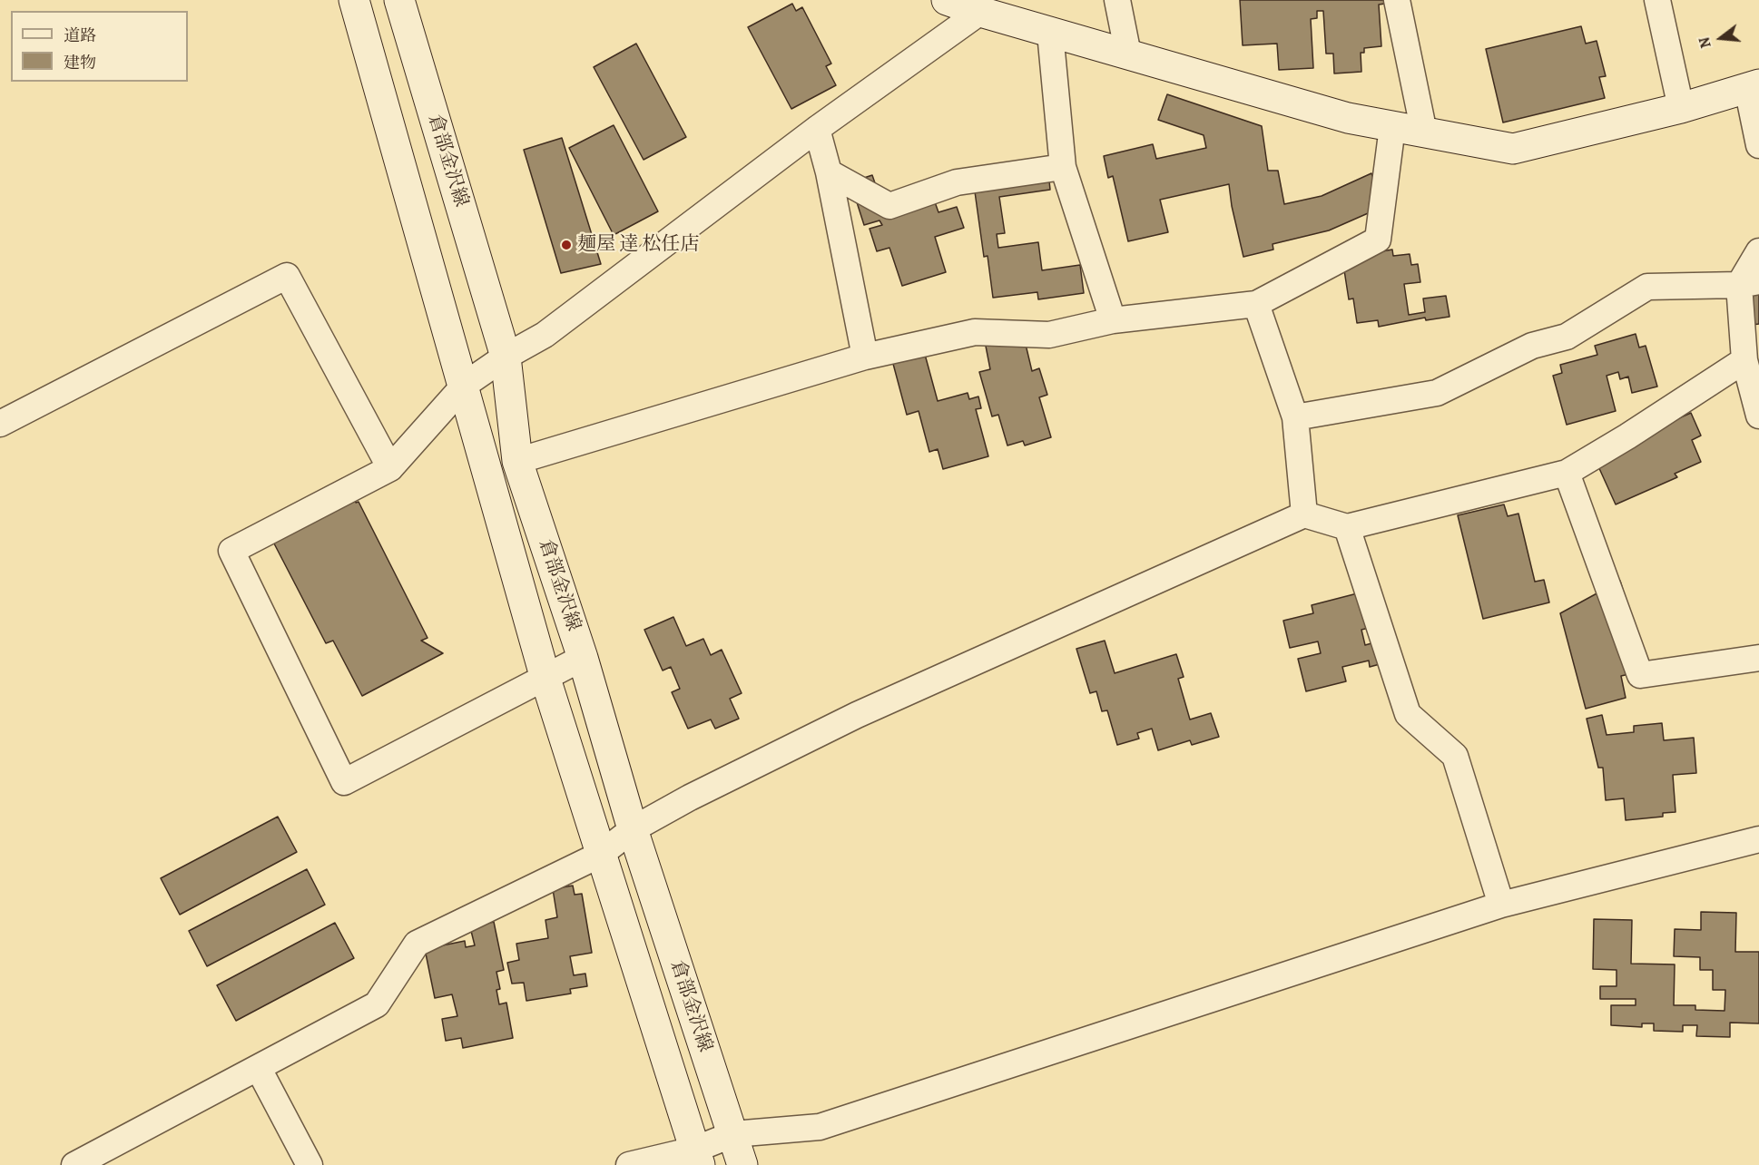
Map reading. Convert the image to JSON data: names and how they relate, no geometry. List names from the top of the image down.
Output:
{
  "streets": {
    "main road": ["倉部金沢線"]
  },
  "places": ["麺屋 達 松任店"],
  "legend": ["道路", "建物"],
  "north": "left"
}
